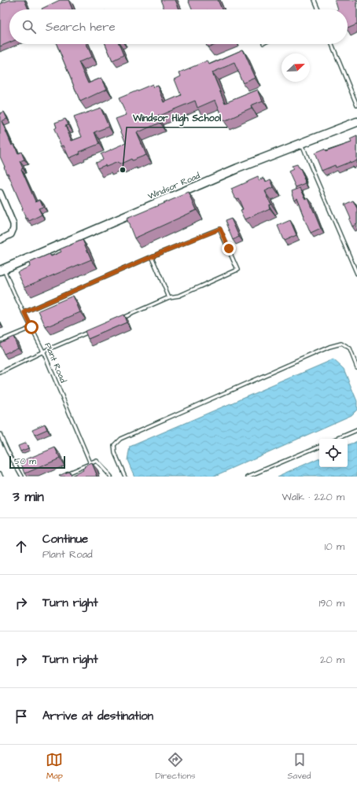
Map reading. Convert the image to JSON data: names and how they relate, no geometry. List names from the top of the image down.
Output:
{
  "streets": {
    "main road": ["Windsor Road"],
    "lane": ["Plant Road"]
  },
  "crossings": [
    ["Windsor Road", "Plant Road"]
  ],
  "places": ["Windsor High School"],
  "scale_bar": "50 m",
  "north": "top right",
  "page": {
    "search": "Search here",
    "scale": "50 m",
    "heading": ["3 min", "Walk · 220 m"],
    "list": [
      ["Continue", "Plant Road", "10 m"],
      ["Turn right", "190 m"],
      ["Turn right", "20 m"],
      "Arrive at destination"
    ],
    "nav": ["Map", "Directions", "Saved"]
  }
}
